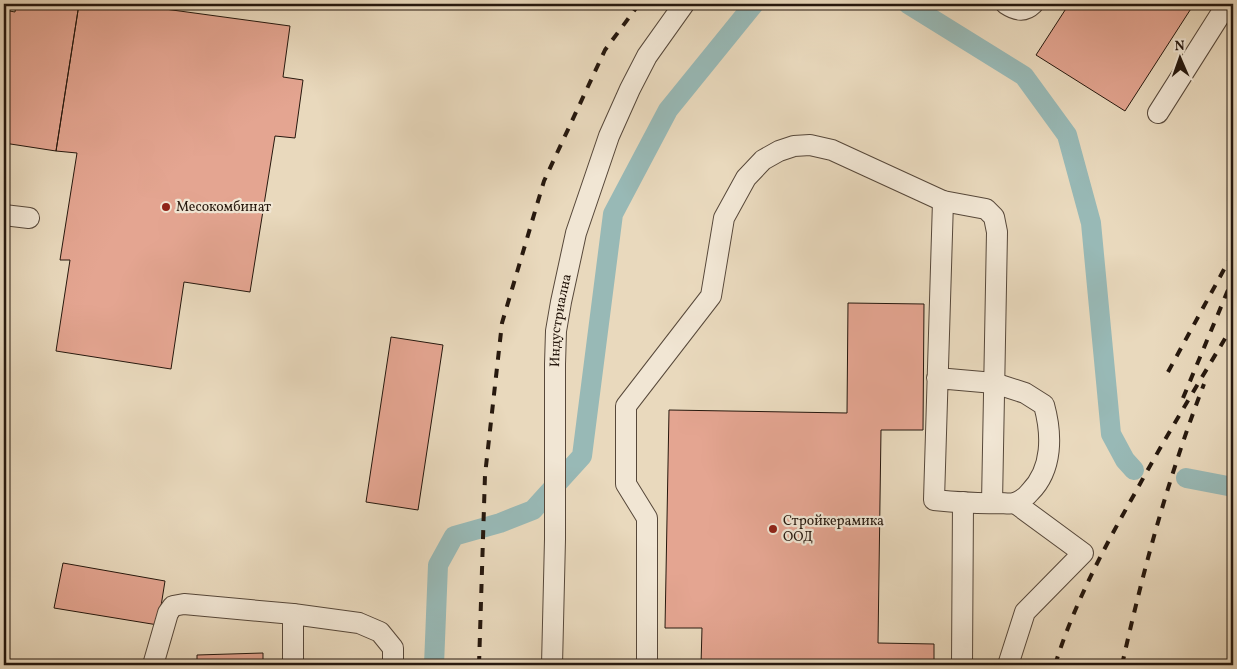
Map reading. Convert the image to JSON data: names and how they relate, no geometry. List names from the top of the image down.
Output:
{
  "streets": {
    "street": ["Индустриална"]
  },
  "places": ["Месокомбинат", "Стройкерамика ООД"],
  "north": "top"
}
